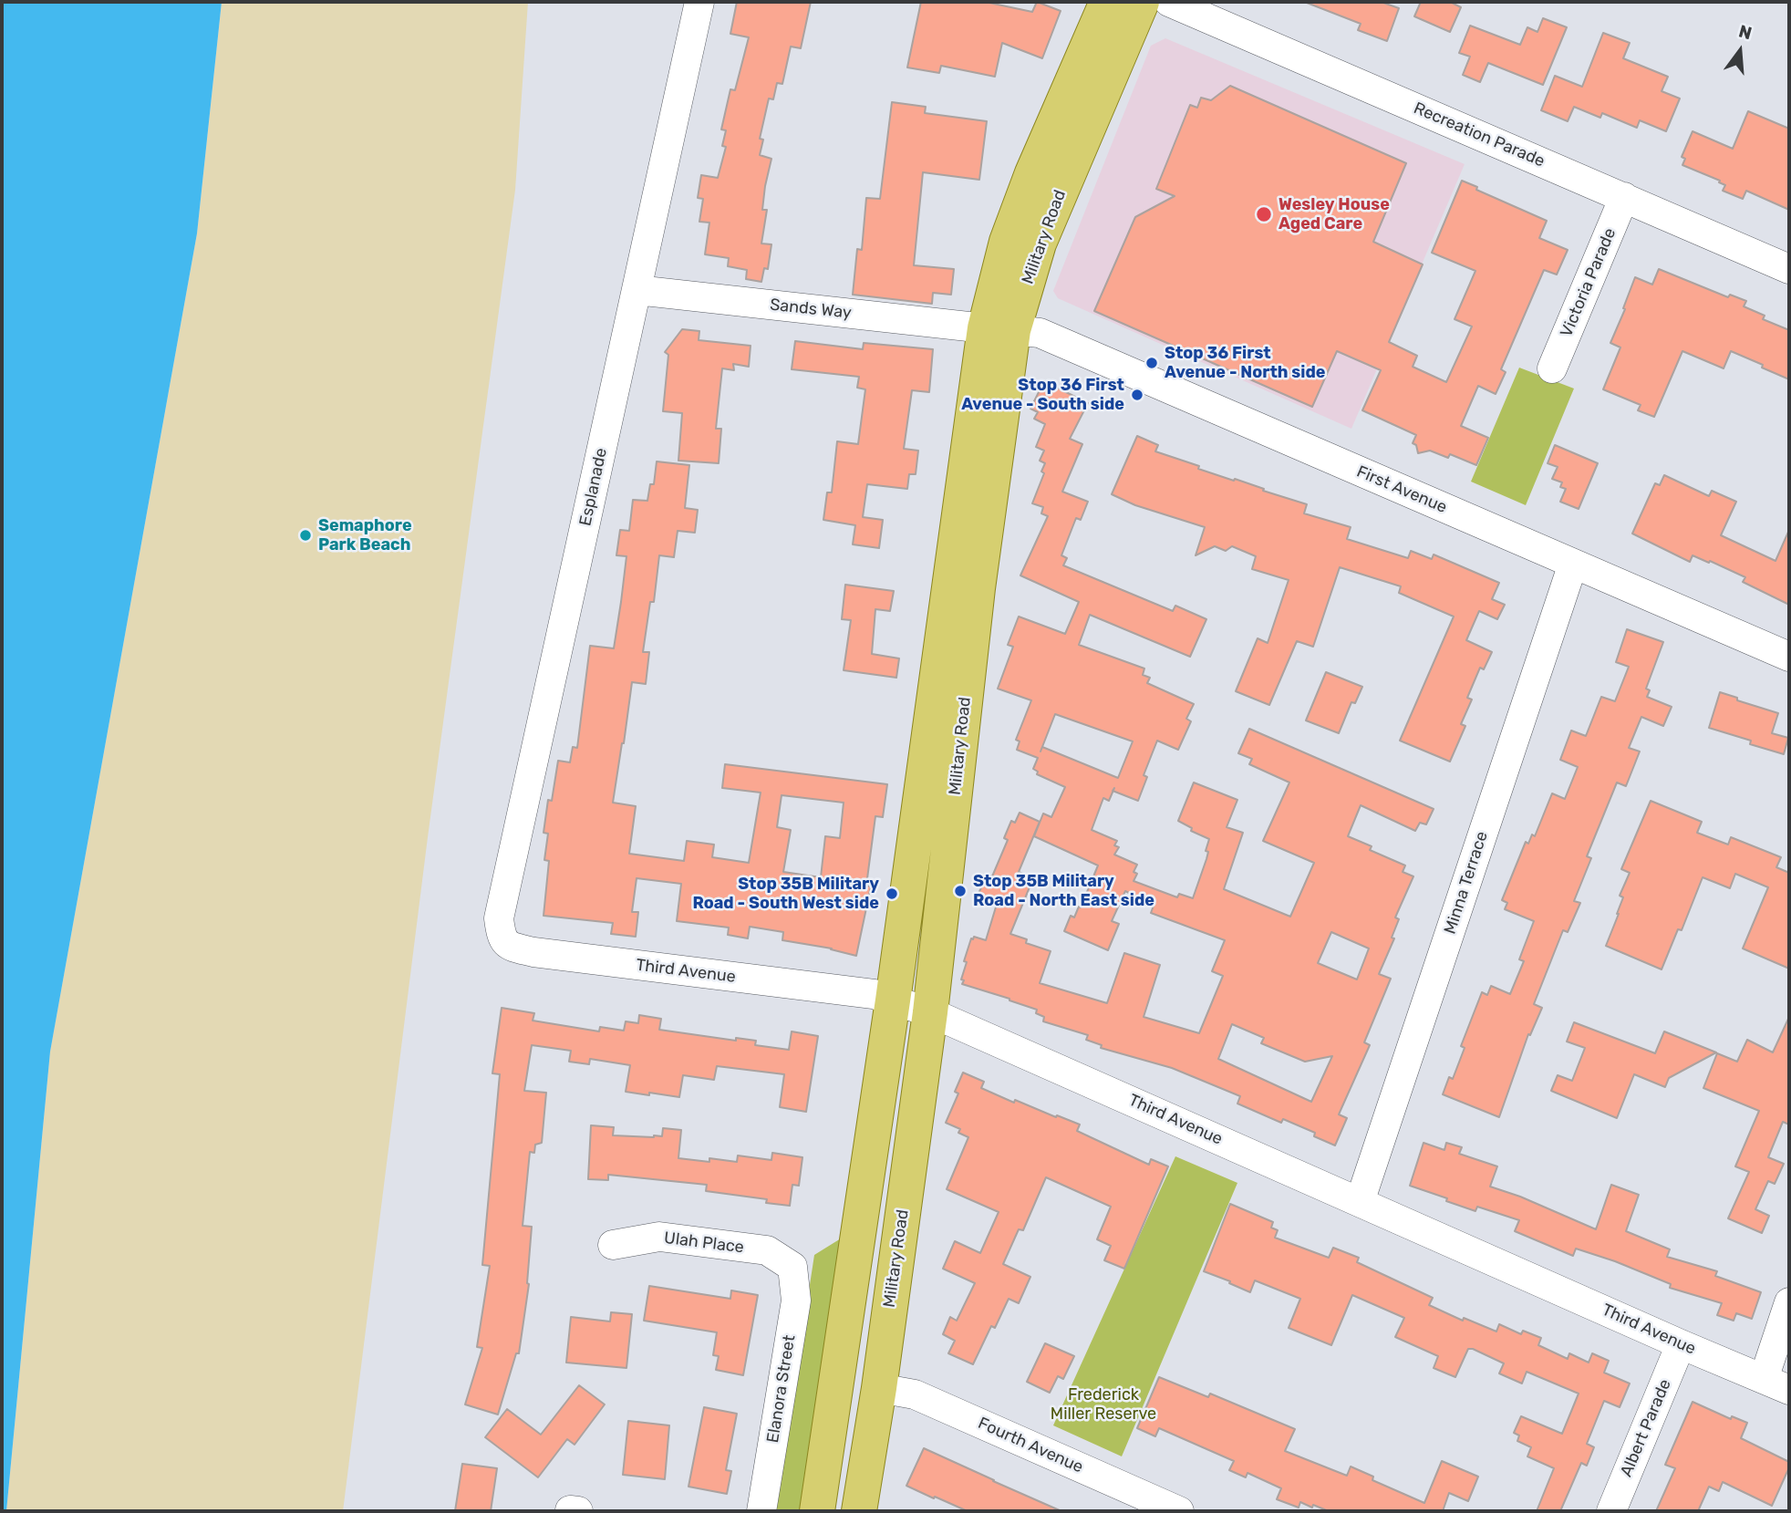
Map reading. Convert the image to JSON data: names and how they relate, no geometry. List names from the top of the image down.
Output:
{
  "streets": {
    "main road": ["Military Road"],
    "street": [
      "Recreation Parade",
      "Victoria Parade",
      "Sands Way",
      "Esplanade",
      "First Avenue",
      "Minna Terrace",
      "Third Avenue",
      "Ulah Place",
      "Elanora Street",
      "Albert Parade",
      "Fourth Avenue"
    ]
  },
  "crossings": [
    ["Recreation Parade", "Victoria Parade"],
    ["Military Road", "Sands Way"],
    ["Military Road", "First Avenue"],
    ["Military Road", "Third Avenue"],
    ["Military Road", "Fourth Avenue"],
    ["Sands Way", "Esplanade"],
    ["Sands Way", "First Avenue"],
    ["Esplanade", "Third Avenue"],
    ["First Avenue", "Minna Terrace"],
    ["Minna Terrace", "Third Avenue"],
    ["Third Avenue", "Albert Parade"],
    ["Ulah Place", "Elanora Street"]
  ],
  "parks": ["Frederick Miller Reserve"],
  "places": [
    "Wesley House Aged Care",
    "Stop 36 First Avenue - North side",
    "Stop 36 First Avenue - South side",
    "Semaphore Park Beach",
    "Stop 35B Military Road - North East side",
    "Stop 35B Military Road - South West side"
  ],
  "north": "top"
}
